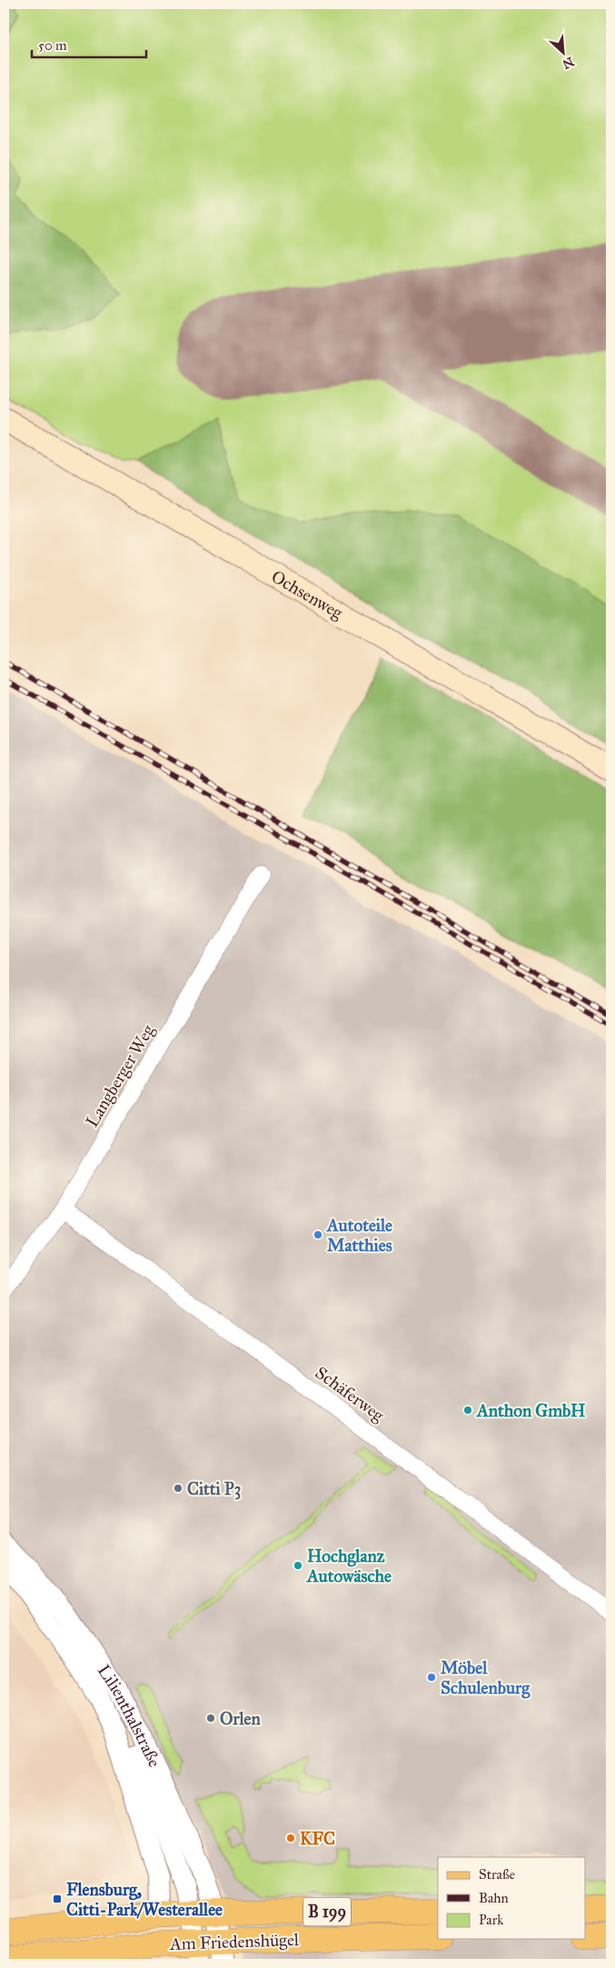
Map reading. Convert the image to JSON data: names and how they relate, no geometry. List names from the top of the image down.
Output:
{
  "streets": {
    "main road": ["Ochsenweg", "B 199", "Am Friedenshügel"],
    "street": ["Langberger Weg", "Schäferweg", "Lilienthalstraße"]
  },
  "crossings": [
    ["Langberger Weg", "Schäferweg"],
    ["Lilienthalstraße", "Am Friedenshügel"]
  ],
  "places": {
    "other": [
      "Autoteile Matthies",
      "Anthon GmbH",
      "Citti P3",
      "Hochglanz Autowäsche",
      "Möbel Schulenburg",
      "Orlen",
      "KFC"
    ],
    "transit": ["Flensburg, Citti-Park/Westerallee"]
  },
  "legend": ["Straße", "Bahn", "Park"],
  "scale_bar": "50 m",
  "north": "bottom right"
}
